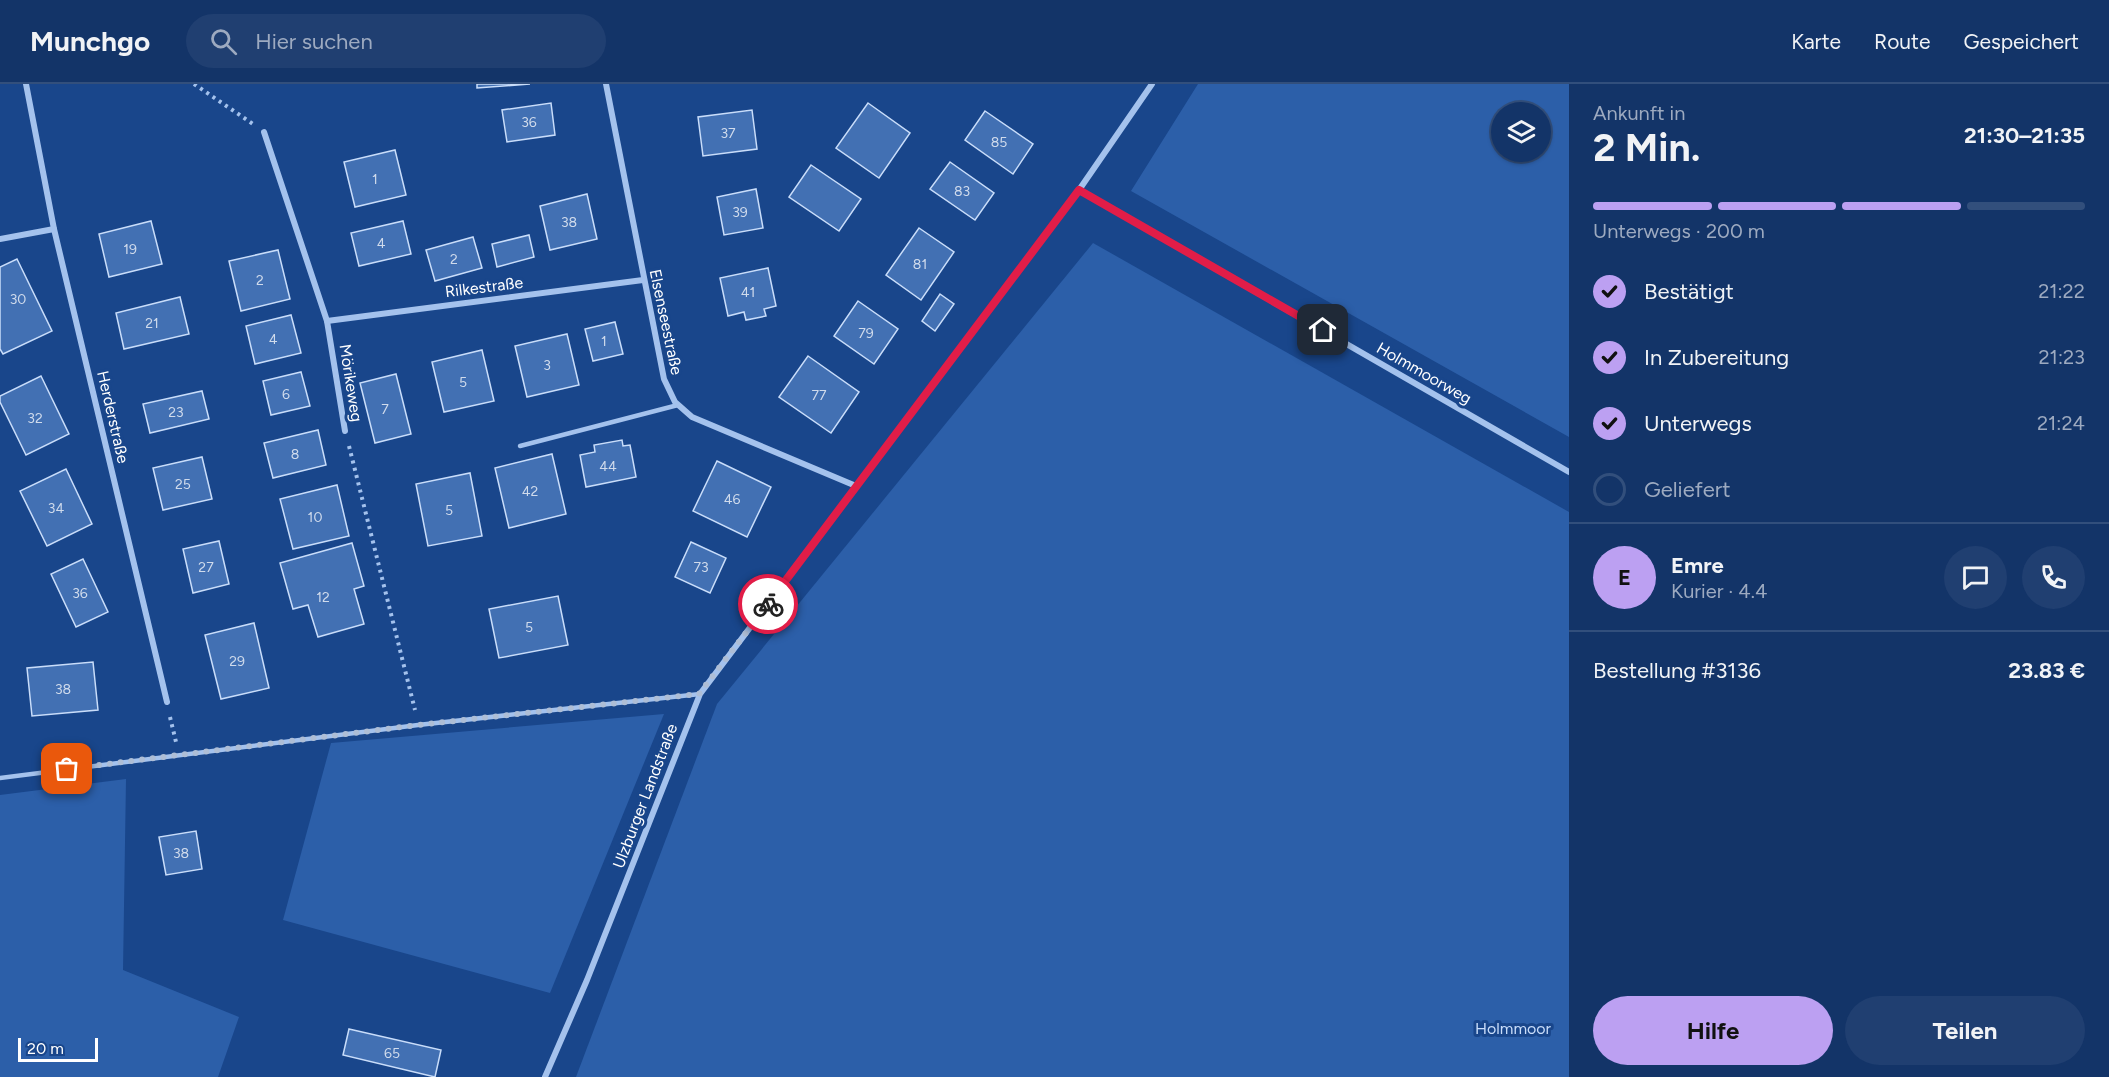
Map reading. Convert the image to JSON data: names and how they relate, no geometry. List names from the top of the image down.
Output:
{
  "streets": {
    "street": [
      "Rilkestraße",
      "Elsenseestraße",
      "Holmmoorweg",
      "Mörikeweg",
      "Herderstraße",
      "Ulzburger Landstraße"
    ]
  },
  "crossings": [
    ["Rilkestraße", "Elsenseestraße"],
    ["Rilkestraße", "Mörikeweg"],
    ["Elsenseestraße", "Ulzburger Landstraße"],
    ["Holmmoorweg", "Ulzburger Landstraße"]
  ],
  "parks": ["Holmmoor"],
  "house_numbers": [
    "36",
    "37",
    "85",
    "1",
    "83",
    "39",
    "38",
    "4",
    "19",
    "2",
    "81",
    "2",
    "41",
    "30",
    "21",
    "79",
    "4",
    "1",
    "3",
    "5",
    "6",
    "77",
    "7",
    "23",
    "32",
    "8",
    "44",
    "25",
    "42",
    "46",
    "34",
    "5",
    "10",
    "27",
    "73",
    "36",
    "12",
    "5",
    "29",
    "38",
    "38",
    "65"
  ],
  "scale_bar": "20 m",
  "page": {
    "header": "Munchgo",
    "search": "Hier suchen",
    "nav": ["Karte", "Route", "Gespeichert"],
    "heading": ["2 Min.", "Ankunft in", "21:30–21:35"],
    "panel": [
      "Emre",
      "Kurier · 4.4",
      "Bestellung #3136",
      "23.83 €"
    ],
    "bar": "Unterwegs · 200 m",
    "list": [
      ["Bestätigt", "21:22"],
      ["In Zubereitung", "21:23"],
      ["Unterwegs", "21:24"],
      "Geliefert"
    ],
    "round": "E",
    "buttons": ["Hilfe", "Teilen"],
    "scale": "20 m"
  }
}
